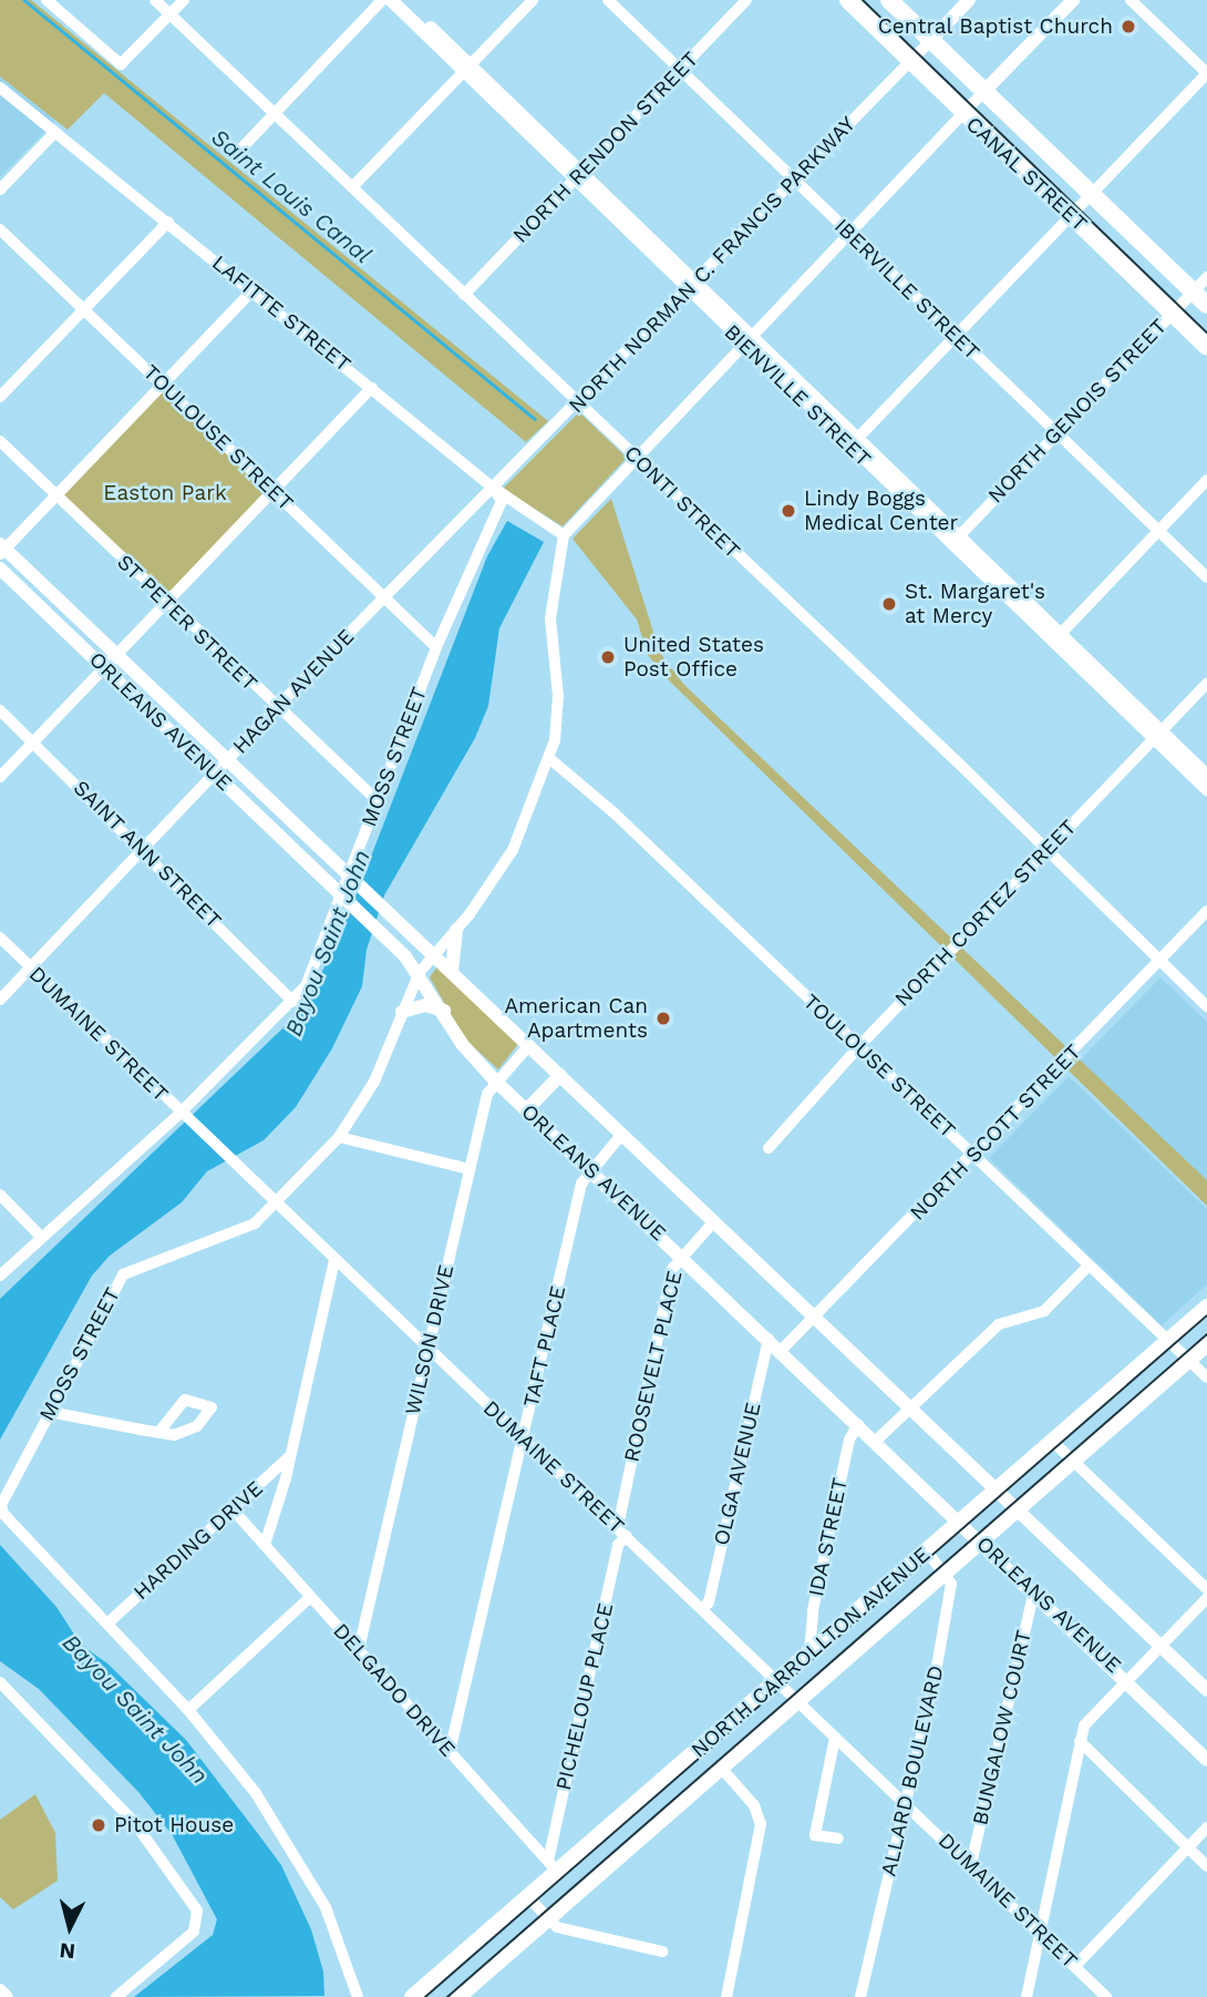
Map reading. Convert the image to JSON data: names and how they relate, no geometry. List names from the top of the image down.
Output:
{
  "streets": {
    "main road": ["CANAL STREET", "NORTH CARROLLTON AVENUE"],
    "street": [
      "NORTH RENDON STREET",
      "NORTH NORMAN C. FRANCIS PARKWAY",
      "IBERVILLE STREET",
      "LAFITTE STREET",
      "BIENVILLE STREET",
      "NORTH GENOIS STREET",
      "TOULOUSE STREET",
      "CONTI STREET",
      "ST PETER STREET",
      "HAGAN AVENUE",
      "ORLEANS AVENUE",
      "MOSS STREET",
      "SAINT ANN STREET",
      "NORTH CORTEZ STREET",
      "DUMAINE STREET",
      "NORTH SCOTT STREET",
      "WILSON DRIVE",
      "TAFT PLACE",
      "ROOSEVELT PLACE",
      "OLGA AVENUE",
      "IDA STREET",
      "HARDING DRIVE",
      "DELGADO DRIVE",
      "PICHELOUP PLACE",
      "BUNGALOW COURT",
      "ALLARD BOULEVARD"
    ]
  },
  "crossings": [
    ["NORTH RENDON STREET", "IBERVILLE STREET"],
    ["NORTH RENDON STREET", "BIENVILLE STREET"],
    ["NORTH RENDON STREET", "CONTI STREET"],
    ["CANAL STREET", "NORTH NORMAN C. FRANCIS PARKWAY"],
    ["CANAL STREET", "NORTH GENOIS STREET"],
    ["NORTH NORMAN C. FRANCIS PARKWAY", "IBERVILLE STREET"],
    ["NORTH NORMAN C. FRANCIS PARKWAY", "LAFITTE STREET"],
    ["NORTH NORMAN C. FRANCIS PARKWAY", "BIENVILLE STREET"],
    ["NORTH NORMAN C. FRANCIS PARKWAY", "CONTI STREET"],
    ["NORTH NORMAN C. FRANCIS PARKWAY", "HAGAN AVENUE"],
    ["NORTH NORMAN C. FRANCIS PARKWAY", "MOSS STREET"],
    ["IBERVILLE STREET", "NORTH GENOIS STREET"],
    ["LAFITTE STREET", "HAGAN AVENUE"],
    ["LAFITTE STREET", "MOSS STREET"],
    ["BIENVILLE STREET", "NORTH GENOIS STREET"],
    ["BIENVILLE STREET", "NORTH CORTEZ STREET"],
    ["TOULOUSE STREET", "HAGAN AVENUE"],
    ["TOULOUSE STREET", "MOSS STREET"],
    ["TOULOUSE STREET", "NORTH CORTEZ STREET"],
    ["TOULOUSE STREET", "NORTH SCOTT STREET"],
    ["TOULOUSE STREET", "NORTH CARROLLTON AVENUE"],
    ["CONTI STREET", "NORTH CORTEZ STREET"],
    ["CONTI STREET", "NORTH SCOTT STREET"],
    ["ST PETER STREET", "HAGAN AVENUE"],
    ["ST PETER STREET", "MOSS STREET"],
    ["HAGAN AVENUE", "ORLEANS AVENUE"],
    ["HAGAN AVENUE", "MOSS STREET"],
    ["HAGAN AVENUE", "SAINT ANN STREET"],
    ["HAGAN AVENUE", "DUMAINE STREET"],
    ["ORLEANS AVENUE", "MOSS STREET"],
    ["ORLEANS AVENUE", "NORTH SCOTT STREET"],
    ["ORLEANS AVENUE", "WILSON DRIVE"],
    ["ORLEANS AVENUE", "TAFT PLACE"],
    ["ORLEANS AVENUE", "ROOSEVELT PLACE"],
    ["ORLEANS AVENUE", "OLGA AVENUE"],
    ["ORLEANS AVENUE", "IDA STREET"],
    ["ORLEANS AVENUE", "NORTH CARROLLTON AVENUE"],
    ["ORLEANS AVENUE", "BUNGALOW COURT"],
    ["MOSS STREET", "SAINT ANN STREET"],
    ["MOSS STREET", "DUMAINE STREET"],
    ["MOSS STREET", "HARDING DRIVE"],
    ["DUMAINE STREET", "WILSON DRIVE"],
    ["DUMAINE STREET", "TAFT PLACE"],
    ["DUMAINE STREET", "ROOSEVELT PLACE"],
    ["DUMAINE STREET", "OLGA AVENUE"],
    ["DUMAINE STREET", "HARDING DRIVE"],
    ["DUMAINE STREET", "NORTH CARROLLTON AVENUE"],
    ["DUMAINE STREET", "PICHELOUP PLACE"],
    ["DUMAINE STREET", "BUNGALOW COURT"],
    ["DUMAINE STREET", "ALLARD BOULEVARD"],
    ["WILSON DRIVE", "DELGADO DRIVE"],
    ["TAFT PLACE", "DELGADO DRIVE"],
    ["IDA STREET", "NORTH CARROLLTON AVENUE"],
    ["HARDING DRIVE", "DELGADO DRIVE"],
    ["NORTH CARROLLTON AVENUE", "DELGADO DRIVE"],
    ["NORTH CARROLLTON AVENUE", "PICHELOUP PLACE"],
    ["NORTH CARROLLTON AVENUE", "ALLARD BOULEVARD"],
    ["DELGADO DRIVE", "PICHELOUP PLACE"]
  ],
  "water": ["Saint Louis Canal", "Bayou Saint John"],
  "parks": ["Easton Park"],
  "places": [
    "Central Baptist Church",
    "Lindy Boggs Medical Center",
    "St. Margaret's at Mercy",
    "United States Post Office",
    "American Can Apartments",
    "Pitot House"
  ],
  "north": "bottom"
}
